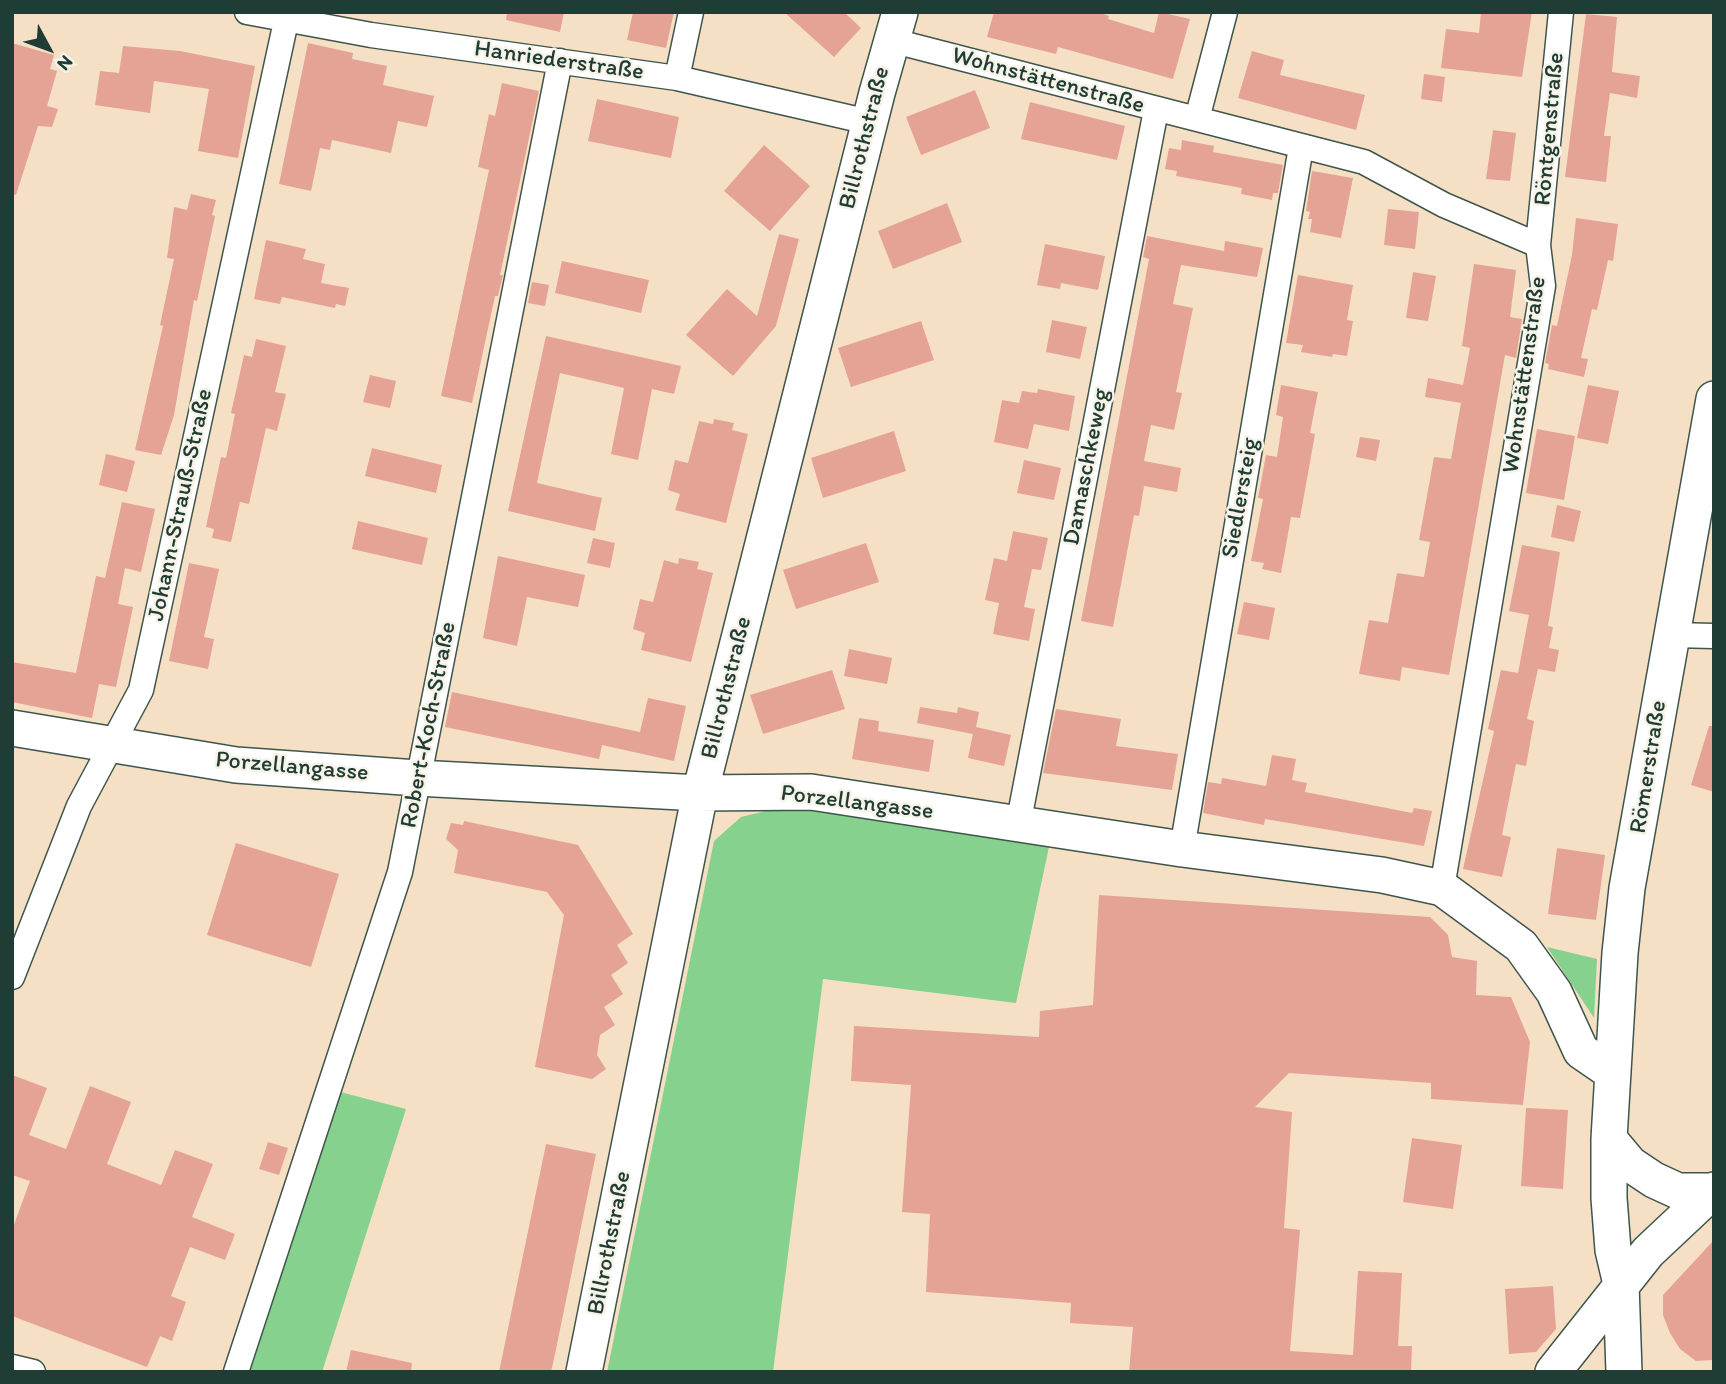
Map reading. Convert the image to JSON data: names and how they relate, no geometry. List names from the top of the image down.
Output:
{
  "streets": {
    "street": [
      "Hanriederstraße",
      "Wohnstättenstraße",
      "Röntgenstraße",
      "Billrothstraße",
      "Damaschkeweg",
      "Siedlersteig",
      "Johann-Strauß-Straße",
      "Robert-Koch-Straße",
      "Porzellangasse",
      "Römerstraße"
    ]
  },
  "crossings": [
    ["Hanriederstraße", "Billrothstraße"],
    ["Hanriederstraße", "Johann-Strauß-Straße"],
    ["Hanriederstraße", "Robert-Koch-Straße"],
    ["Wohnstättenstraße", "Röntgenstraße"],
    ["Wohnstättenstraße", "Billrothstraße"],
    ["Wohnstättenstraße", "Damaschkeweg"],
    ["Wohnstättenstraße", "Siedlersteig"],
    ["Wohnstättenstraße", "Porzellangasse"],
    ["Billrothstraße", "Porzellangasse"],
    ["Damaschkeweg", "Porzellangasse"],
    ["Siedlersteig", "Porzellangasse"],
    ["Johann-Strauß-Straße", "Porzellangasse"],
    ["Robert-Koch-Straße", "Porzellangasse"],
    ["Porzellangasse", "Römerstraße"]
  ],
  "north": "bottom right"
}
